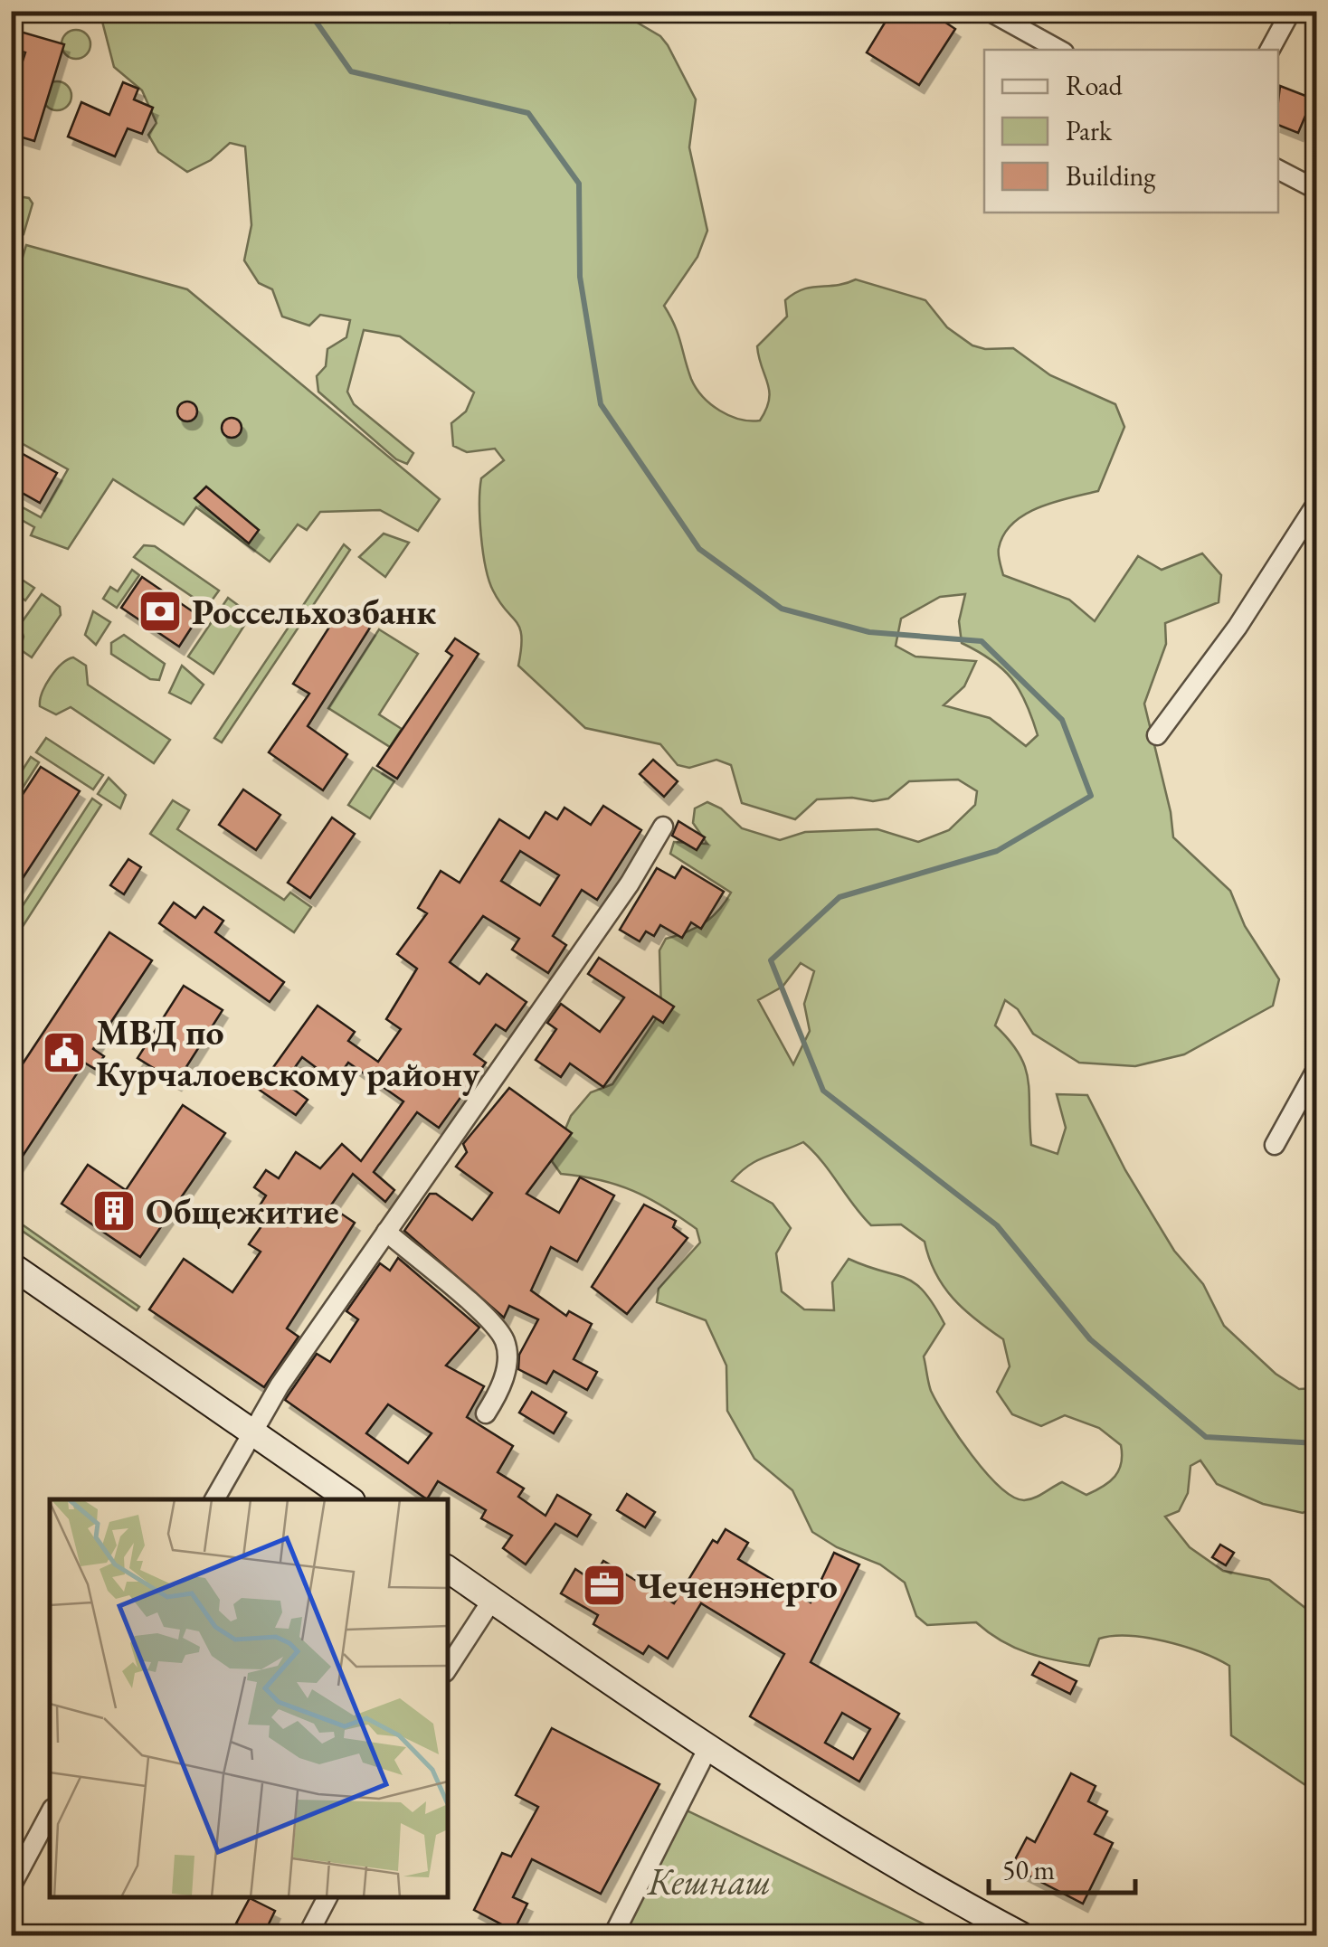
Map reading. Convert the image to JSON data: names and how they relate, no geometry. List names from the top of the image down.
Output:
{
  "parks": ["Кешнаш"],
  "places": {
    "bank": ["Россельхозбанк"],
    "public building": ["МВД по Курчалоевскому району"],
    "building": ["Общежитие"],
    "office": ["Чеченэнерго"]
  },
  "legend": ["Road", "Park", "Building"],
  "scale_bar": "50 m"
}
